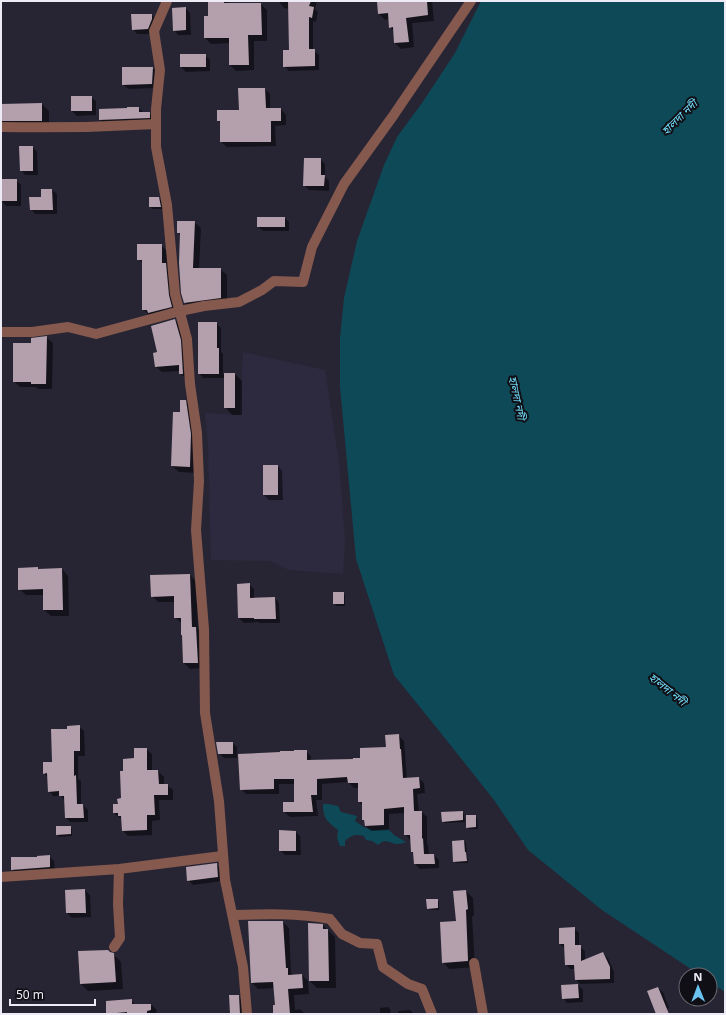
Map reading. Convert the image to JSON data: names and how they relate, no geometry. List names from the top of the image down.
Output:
{
  "water": ["হালদা নদী"],
  "scale_bar": "50 m",
  "north": "top"
}
